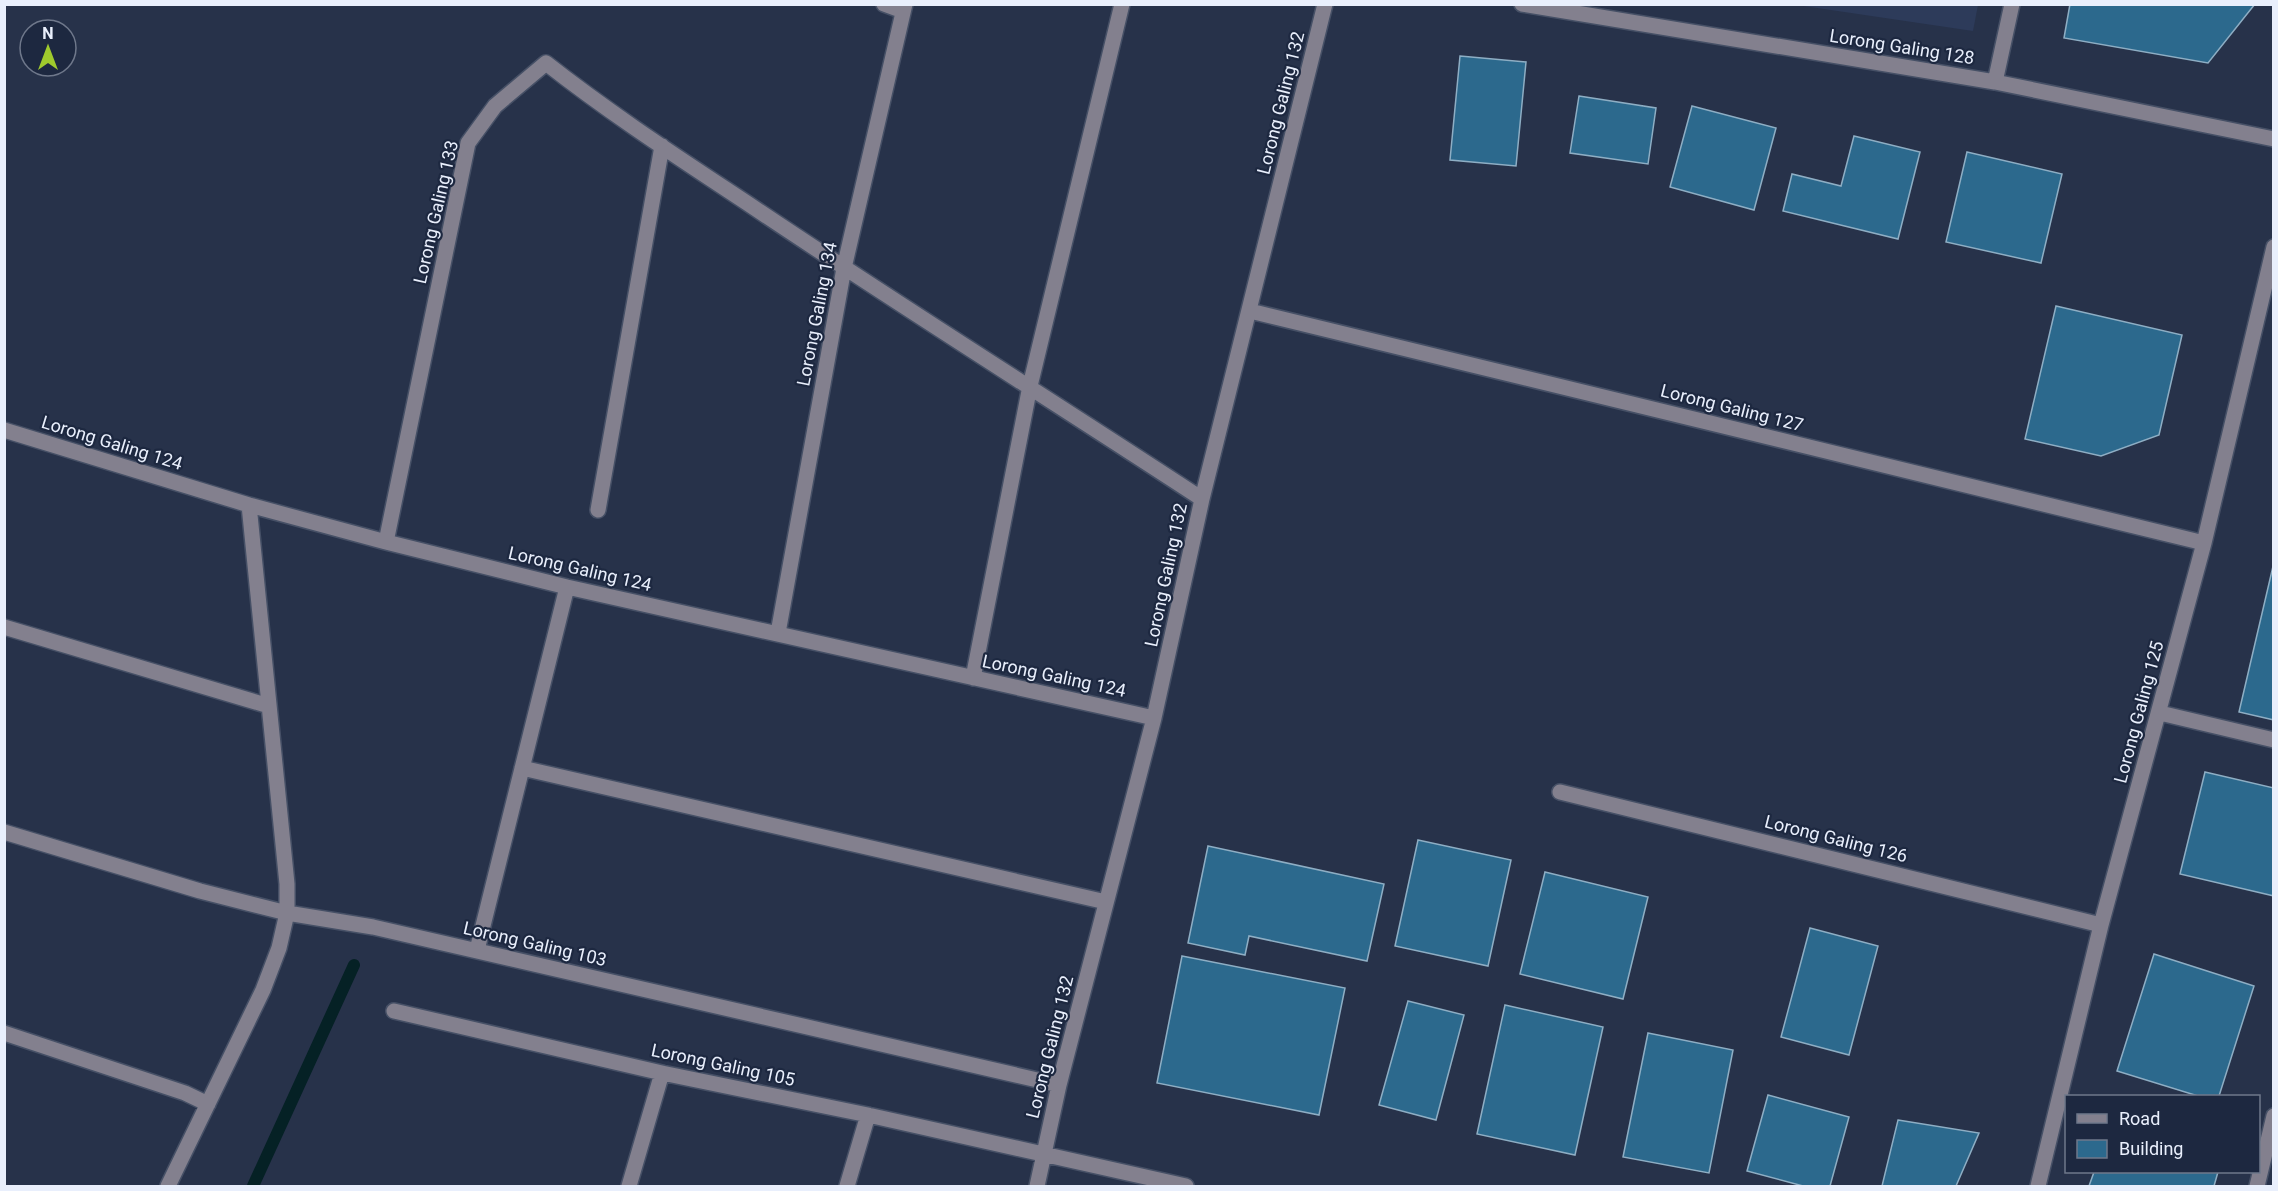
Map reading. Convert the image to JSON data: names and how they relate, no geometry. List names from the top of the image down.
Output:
{
  "streets": {
    "street": [
      "Lorong Galing 128",
      "Lorong Galing 132",
      "Lorong Galing 133",
      "Lorong Galing 134",
      "Lorong Galing 127",
      "Lorong Galing 124",
      "Lorong Galing 125",
      "Lorong Galing 126",
      "Lorong Galing 103",
      "Lorong Galing 105"
    ]
  },
  "crossings": [
    ["Lorong Galing 132", "Lorong Galing 133"],
    ["Lorong Galing 132", "Lorong Galing 127"],
    ["Lorong Galing 132", "Lorong Galing 124"],
    ["Lorong Galing 132", "Lorong Galing 103"],
    ["Lorong Galing 132", "Lorong Galing 105"],
    ["Lorong Galing 133", "Lorong Galing 134"],
    ["Lorong Galing 133", "Lorong Galing 124"],
    ["Lorong Galing 134", "Lorong Galing 124"],
    ["Lorong Galing 127", "Lorong Galing 125"],
    ["Lorong Galing 125", "Lorong Galing 126"]
  ],
  "legend": ["Road", "Building"],
  "north": "top"
}
